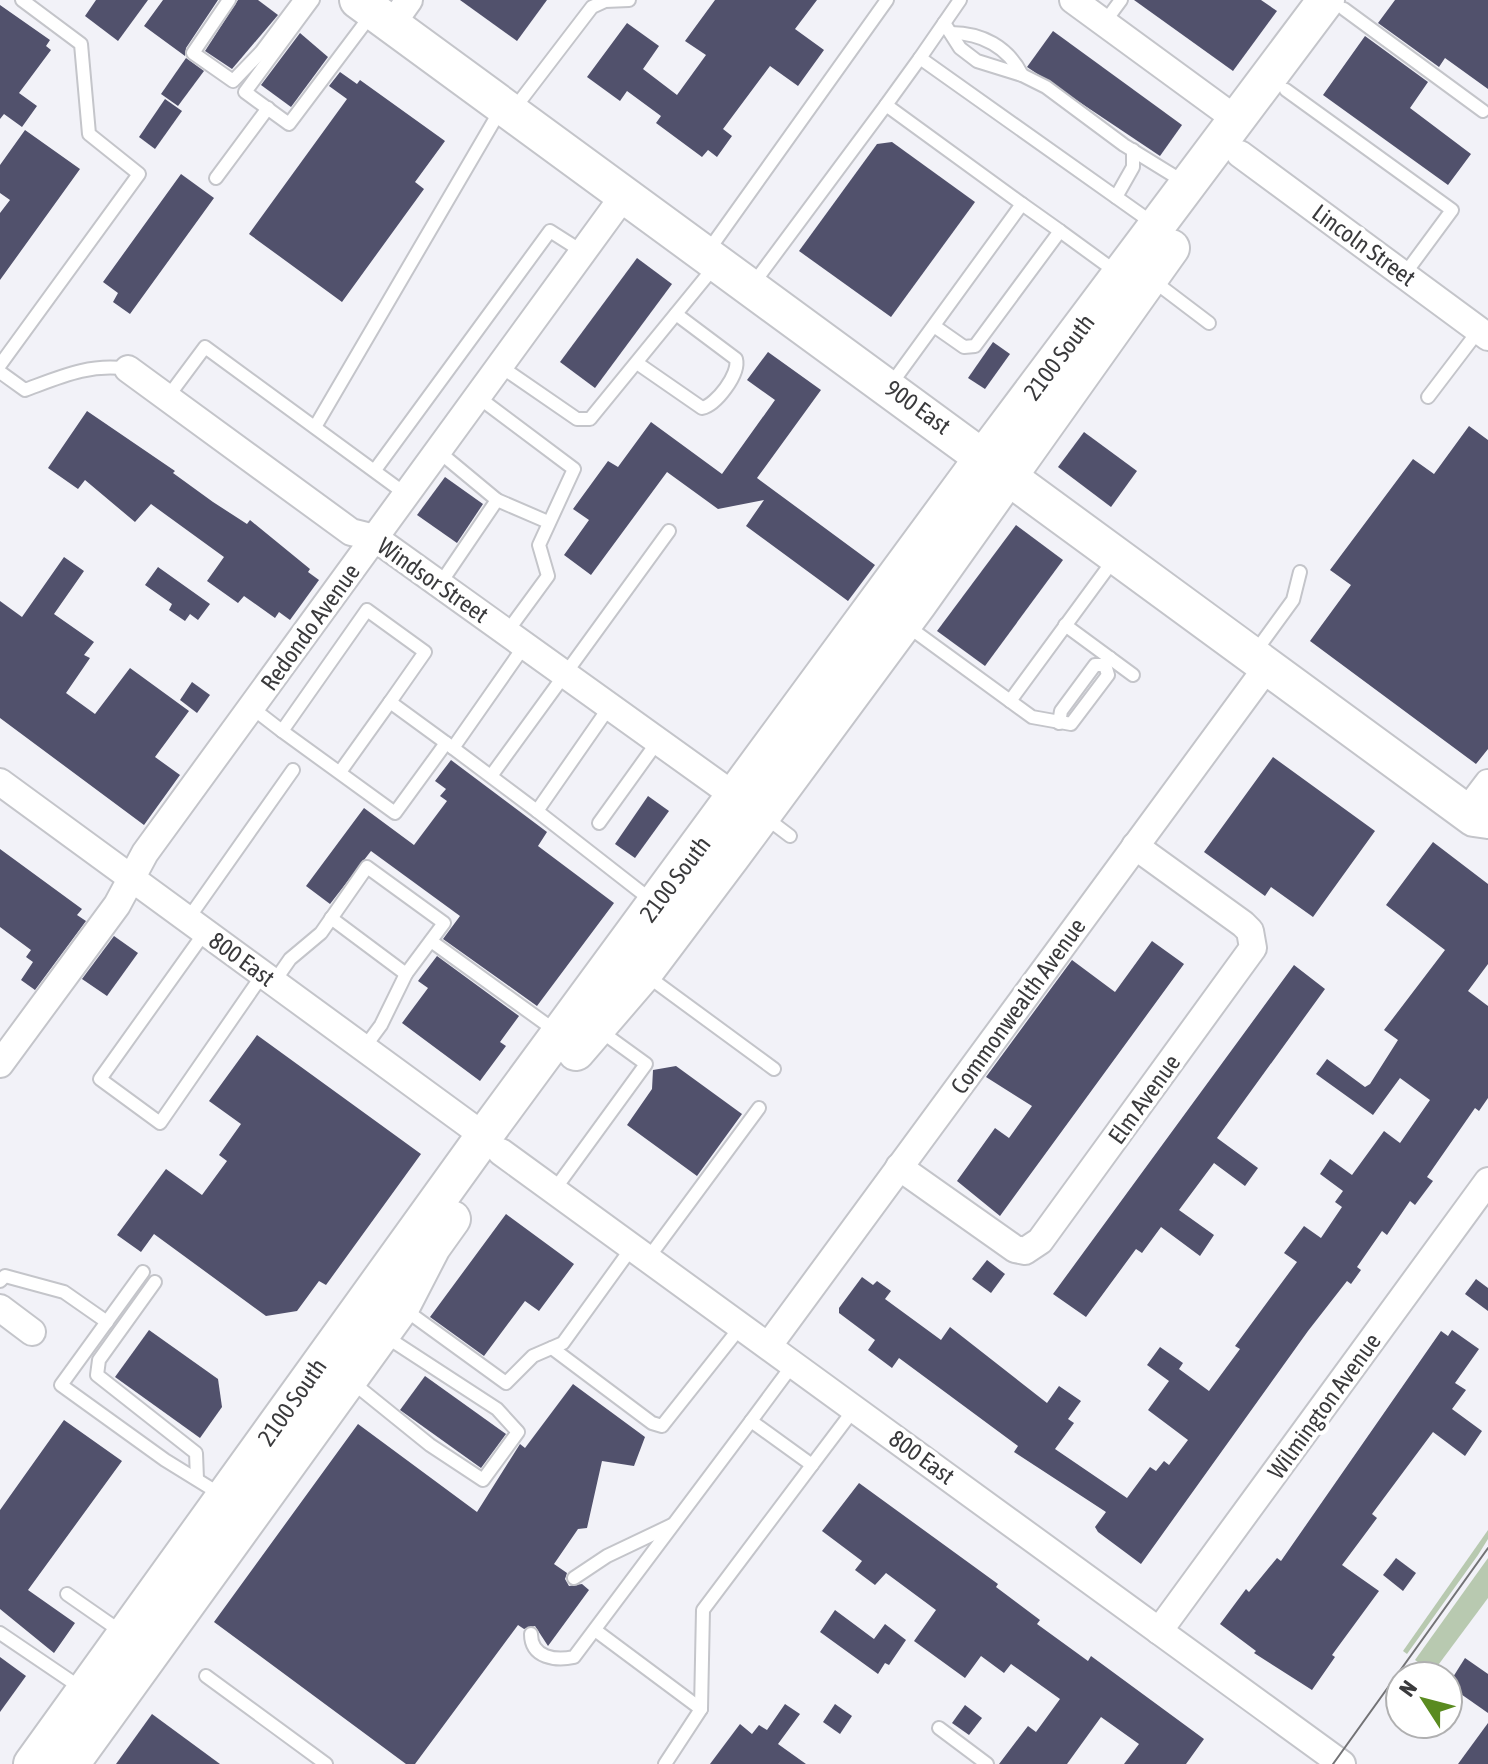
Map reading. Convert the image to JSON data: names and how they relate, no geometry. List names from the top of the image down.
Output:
{
  "streets": {
    "main road": ["2100 South", "900 East"],
    "street": [
      "Lincoln Street",
      "Windsor Street",
      "Redondo Avenue",
      "800 East",
      "Commonwealth Avenue",
      "Elm Avenue",
      "Wilmington Avenue"
    ]
  },
  "crossings": [
    ["Lincoln Street", "2100 South"],
    ["2100 South", "900 East"],
    ["2100 South", "Windsor Street"],
    ["2100 South", "800 East"],
    ["900 East", "Redondo Avenue"],
    ["900 East", "Commonwealth Avenue"],
    ["Windsor Street", "Redondo Avenue"],
    ["Redondo Avenue", "800 East"],
    ["800 East", "Commonwealth Avenue"],
    ["800 East", "Wilmington Avenue"],
    ["Commonwealth Avenue", "Elm Avenue"]
  ],
  "north": "top left"
}
